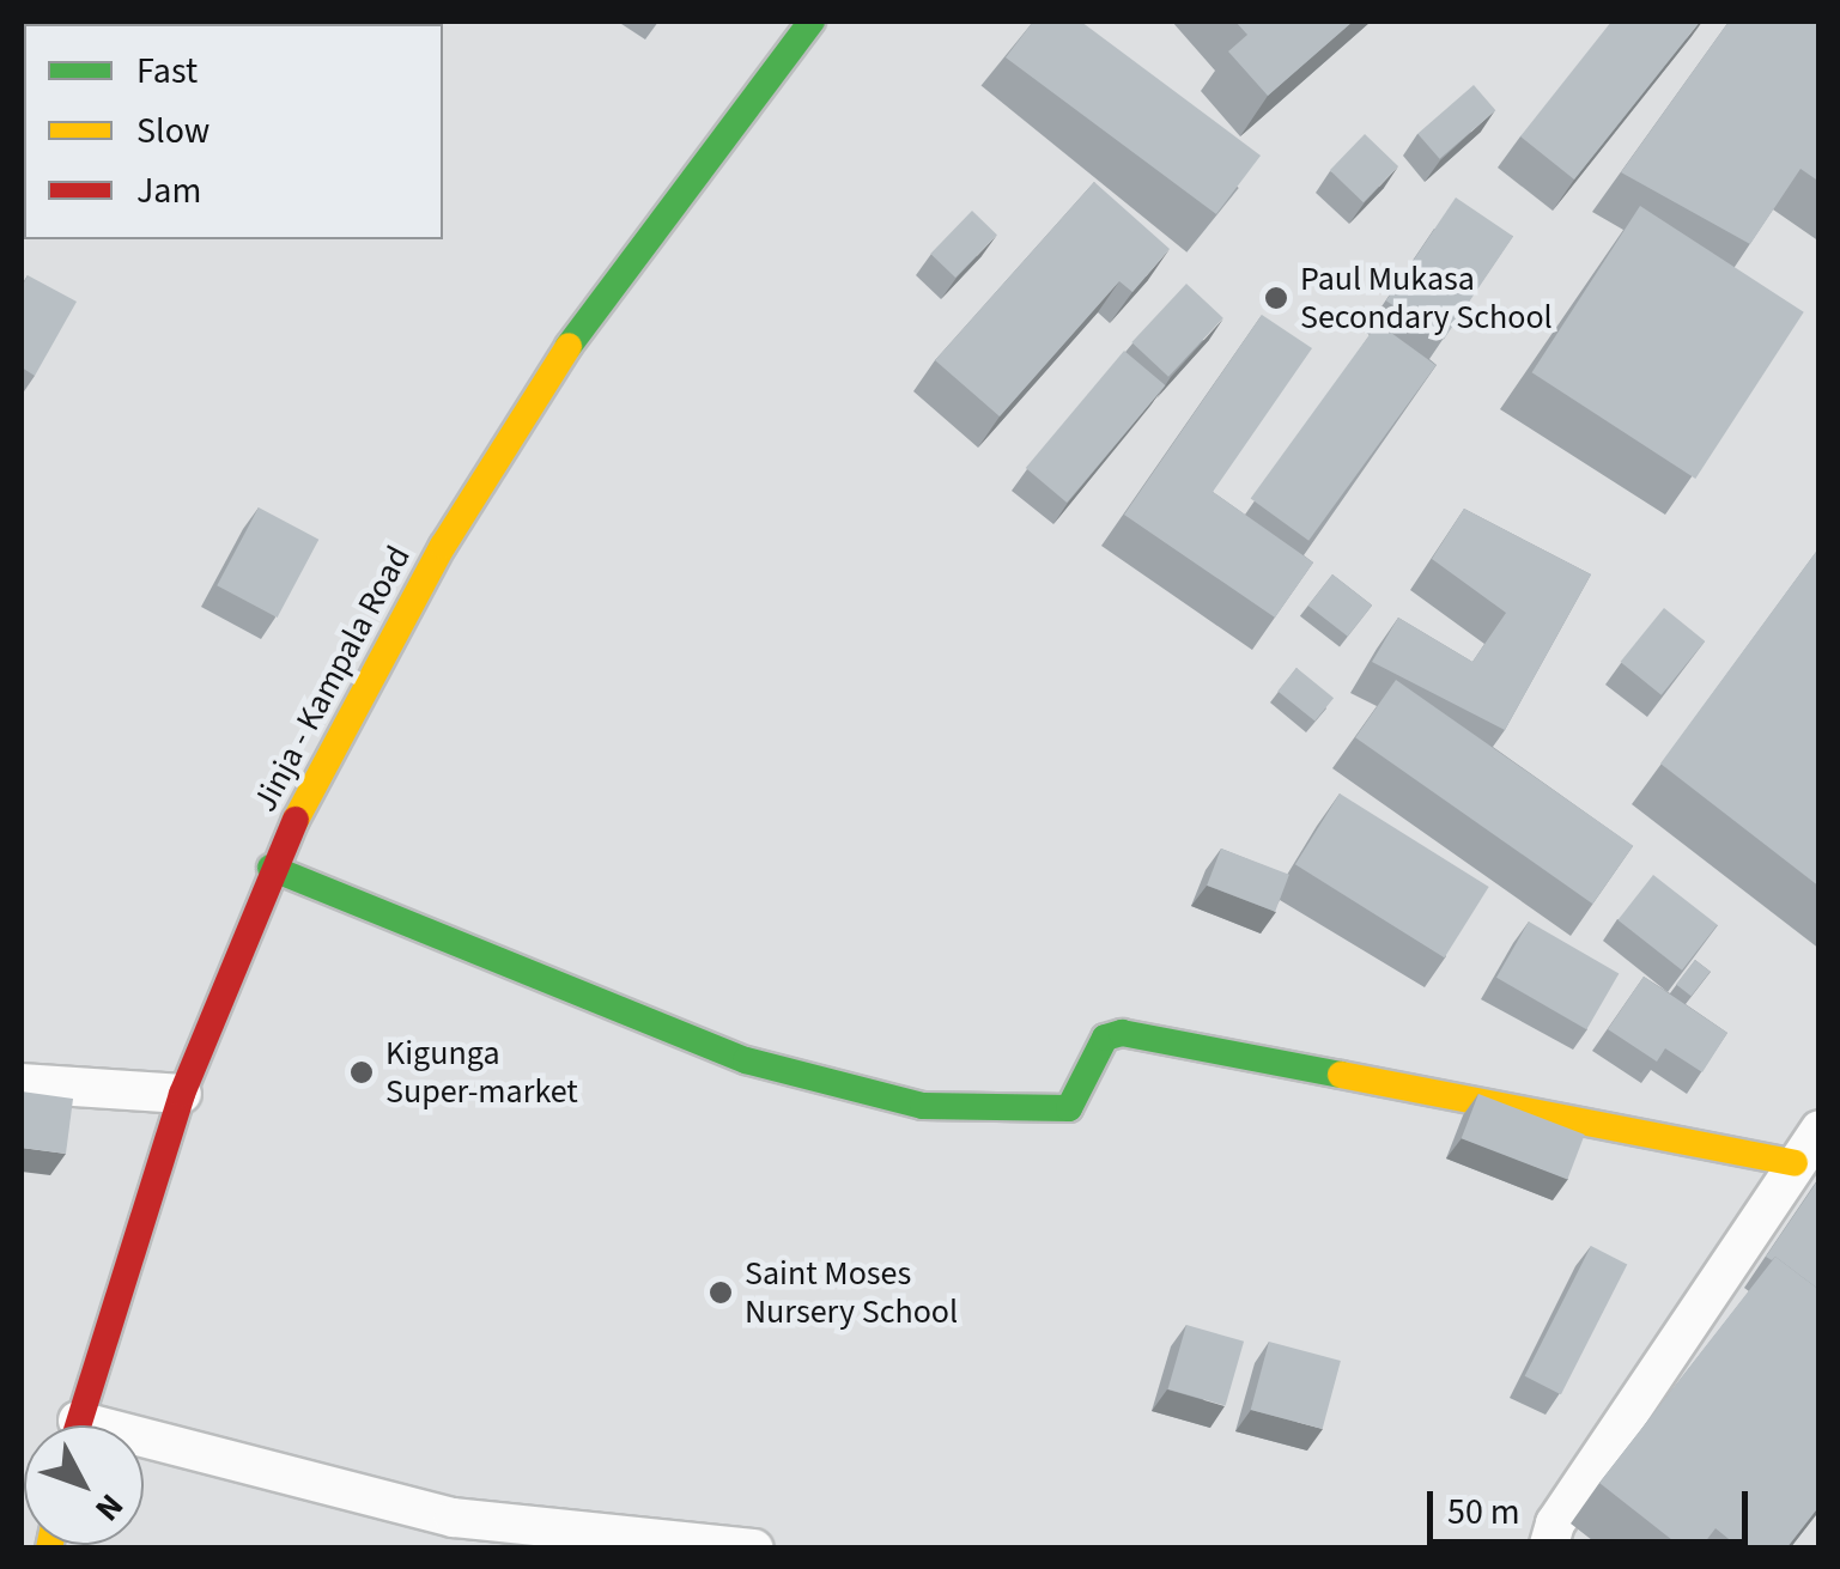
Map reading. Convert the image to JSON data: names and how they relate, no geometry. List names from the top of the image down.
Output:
{
  "streets": {
    "main road": ["Jinja - Kampala Road"]
  },
  "places": ["Paul Mukasa Secondary School", "Kigunga Super-market", "Saint Moses Nursery School"],
  "legend": ["Fast", "Slow", "Jam"],
  "scale_bar": "50 m",
  "north": "bottom right"
}
